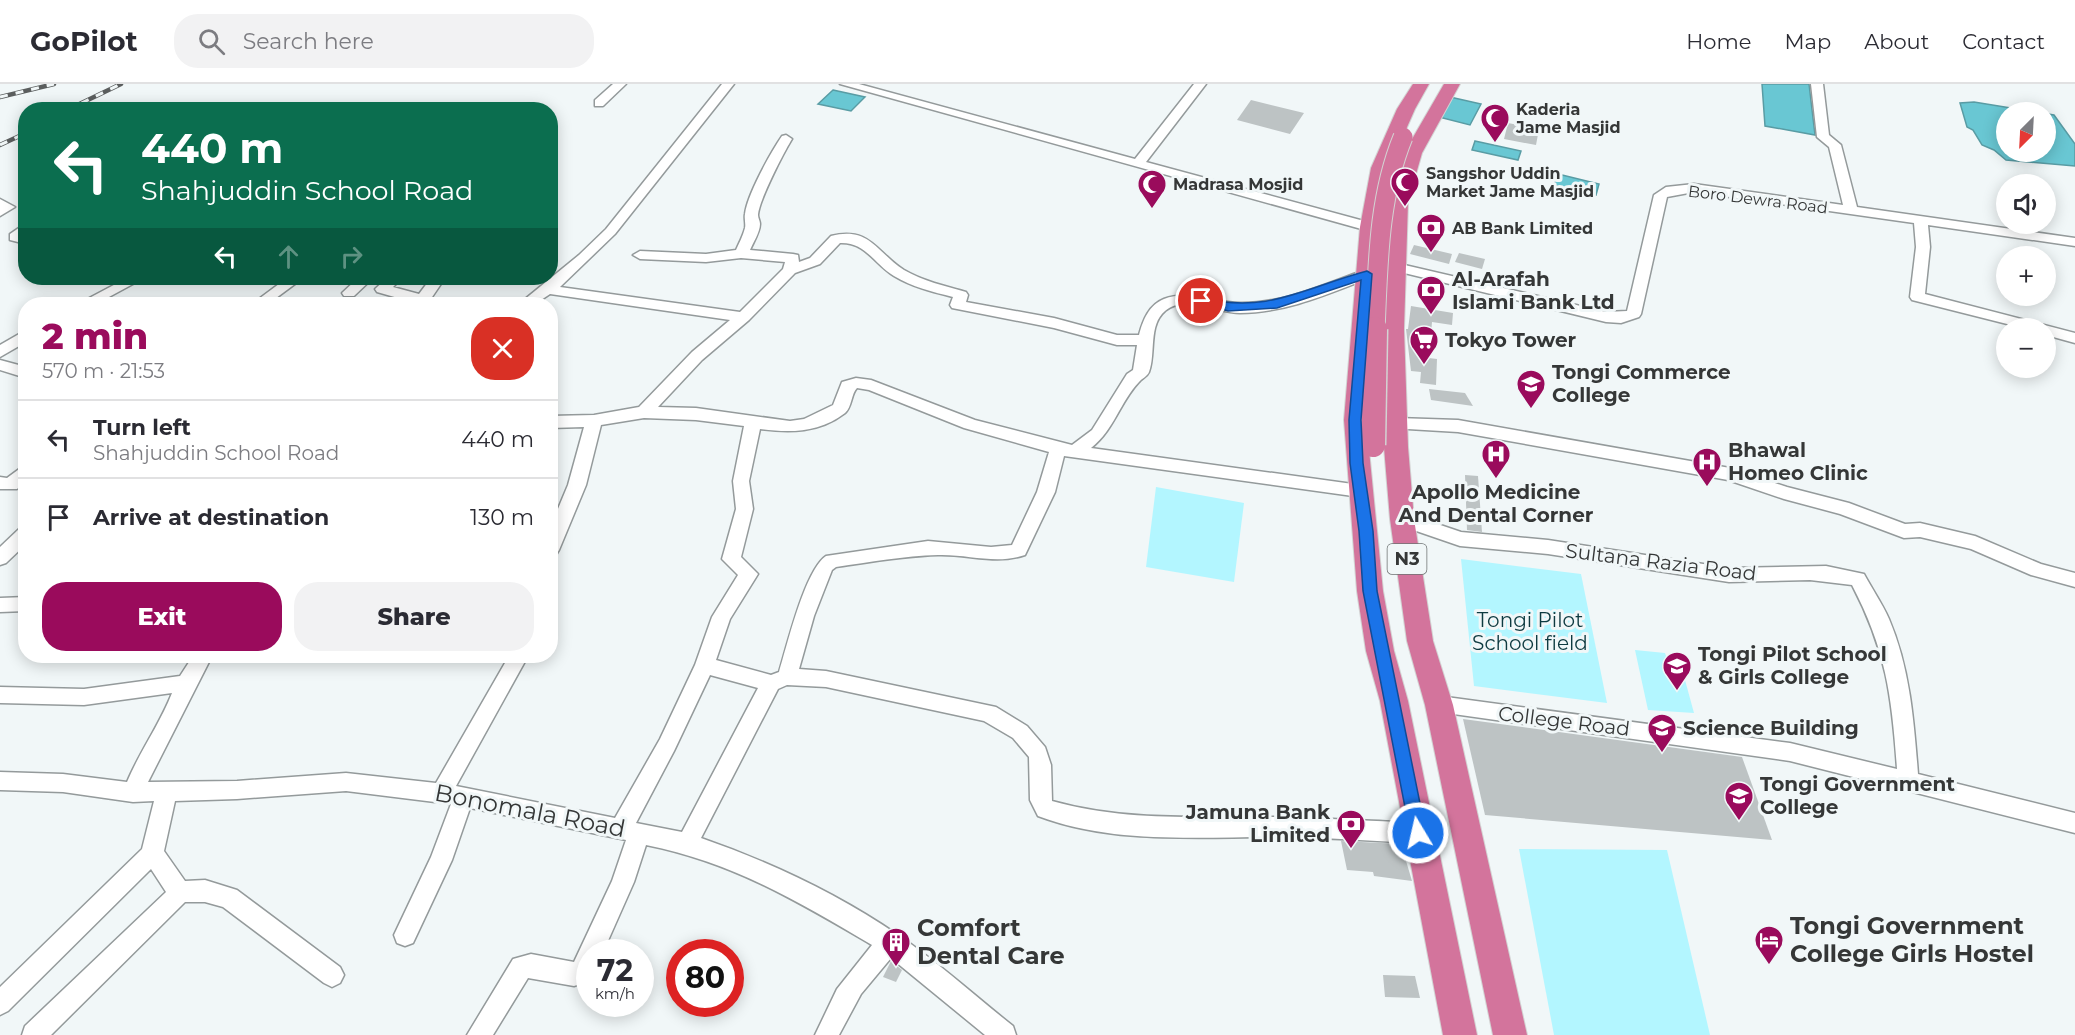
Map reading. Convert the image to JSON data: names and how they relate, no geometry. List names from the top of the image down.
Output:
{
  "streets": {
    "highway": ["N3"],
    "street": [
      "Boro Dewra Road",
      "Sultana Razia Road",
      "College Road",
      "Bonomala Road"
    ]
  },
  "crossings": [
    ["Boro Dewra Road", "N3"],
    ["N3", "Sultana Razia Road"],
    ["N3", "College Road"],
    ["Sultana Razia Road", "College Road"]
  ],
  "parks": ["Tongi Pilot School field"],
  "places": {
    "mosque": ["Kaderia Jame Masjid", "Sangshor Uddin Market Jame Masjid", "Madrasa Mosjid"],
    "bank": ["AB Bank Limited", "Al-Arafah Islami Bank Ltd", "Jamuna Bank Limited"],
    "supermarket": ["Tokyo Tower"],
    "school or university": [
      "Tongi Commerce College",
      "Tongi Pilot School & Girls College",
      "Science Building",
      "Tongi Government College"
    ],
    "hospital": ["Apollo Medicine And Dental Corner", "Bhawal Homeo Clinic"],
    "hotel": ["Tongi Government College Girls Hostel"],
    "building": ["Comfort Dental Care"]
  },
  "north": "bottom left",
  "page": {
    "header": "GoPilot",
    "search": "Search here",
    "nav": [
      "Home",
      "Map",
      "About",
      "Contact"
    ],
    "map_buttons": ["+", "−"],
    "turn": ["440 m", "Shahjuddin School Road"],
    "heading": ["2 min", "570 m · 21:53"],
    "list": [
      {
        "name": "Turn left",
        "note": "Shahjuddin School Road",
        "value": "440 m"
      },
      {
        "name": "Arrive at destination",
        "value": "130 m"
      }
    ],
    "buttons": ["Exit", "Share"],
    "speed": "72 km/h",
    "limit": "80"
  }
}
